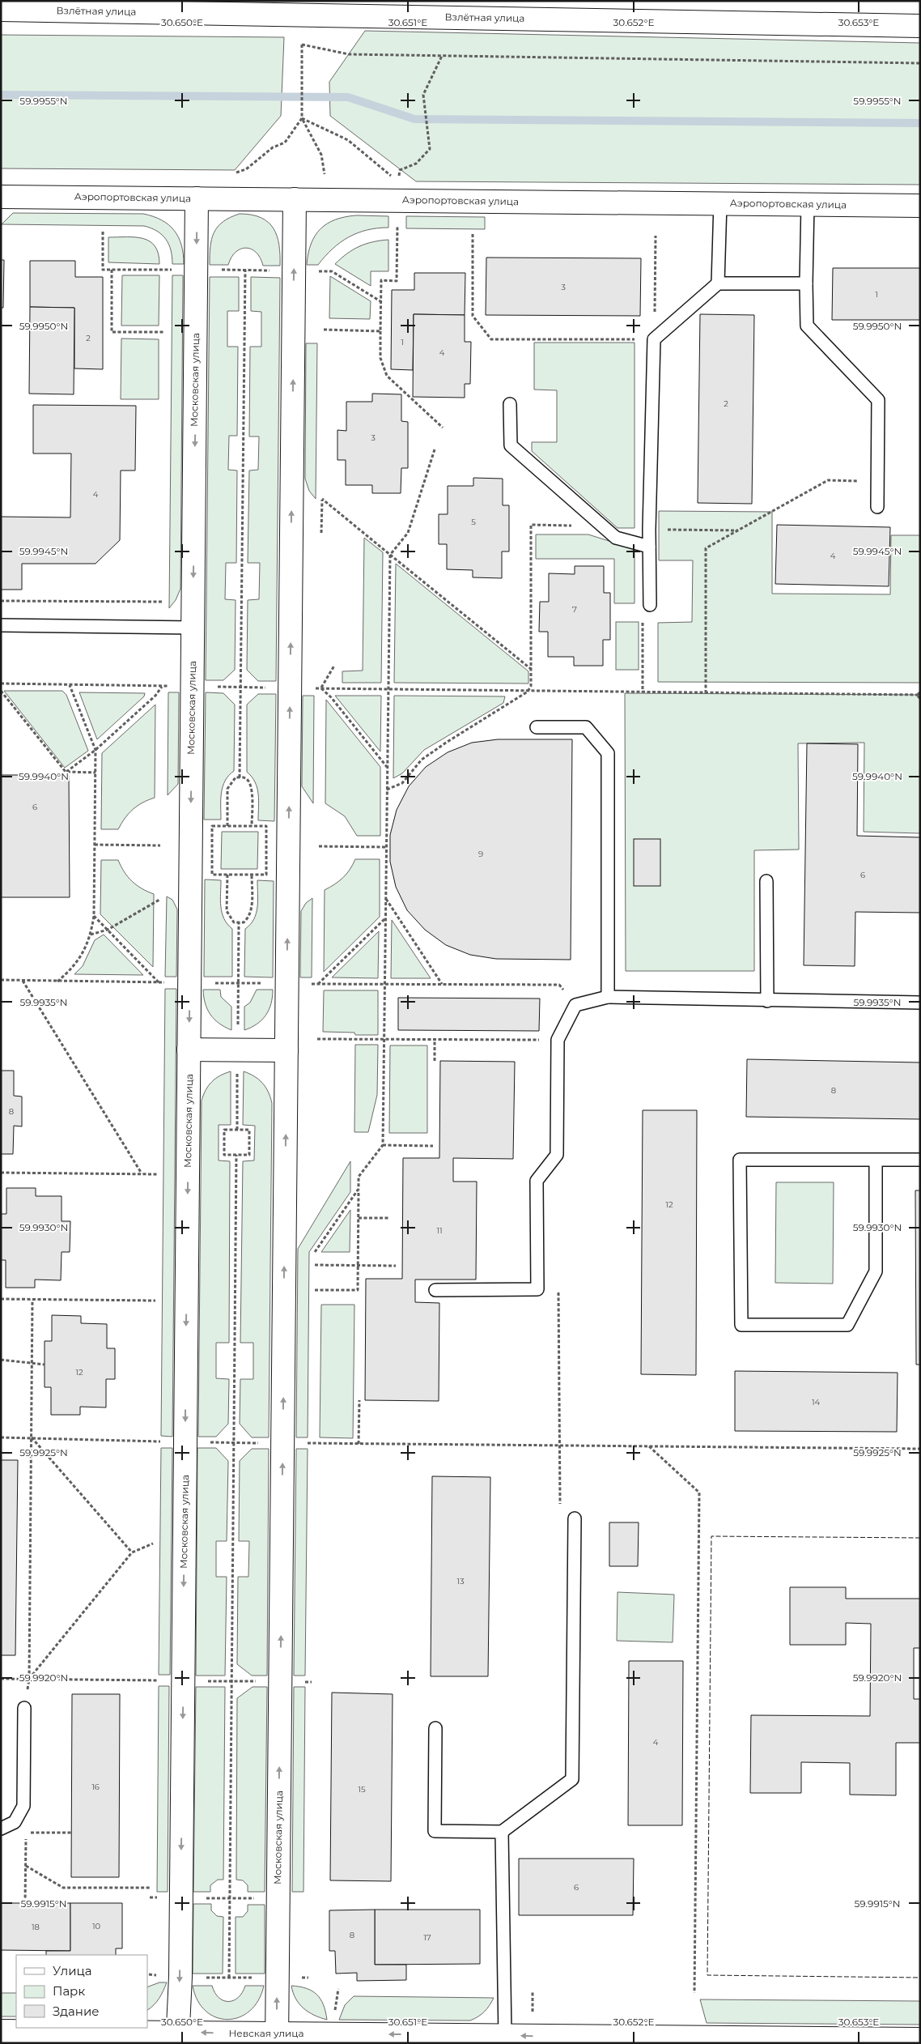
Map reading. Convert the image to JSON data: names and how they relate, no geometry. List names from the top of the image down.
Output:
{
  "streets": {
    "street": [
      "Взлётная улица",
      "Аэропортовская улица",
      "Московская улица",
      "Невская улица"
    ]
  },
  "crossings": [
    ["Аэропортовская улица", "Московская улица"],
    ["Московская улица", "Невская улица"]
  ],
  "one_way": ["Невская улица"],
  "house_numbers": [
    "3",
    "1",
    "2",
    "1",
    "4",
    "2",
    "3",
    "4",
    "5",
    "4",
    "7",
    "6",
    "9",
    "6",
    "8",
    "8",
    "12",
    "11",
    "12",
    "14",
    "13",
    "4",
    "16",
    "15",
    "6",
    "10",
    "18",
    "8",
    "17"
  ],
  "legend": ["Улица", "Парк", "Здание"],
  "coordinates": [
    "30.650°E",
    "30.651°E",
    "30.652°E",
    "30.653°E",
    "59.9955°N",
    "59.9950°N",
    "59.9945°N",
    "59.9940°N",
    "59.9935°N",
    "59.9930°N",
    "59.9925°N",
    "59.9920°N",
    "59.9915°N"
  ]
}
